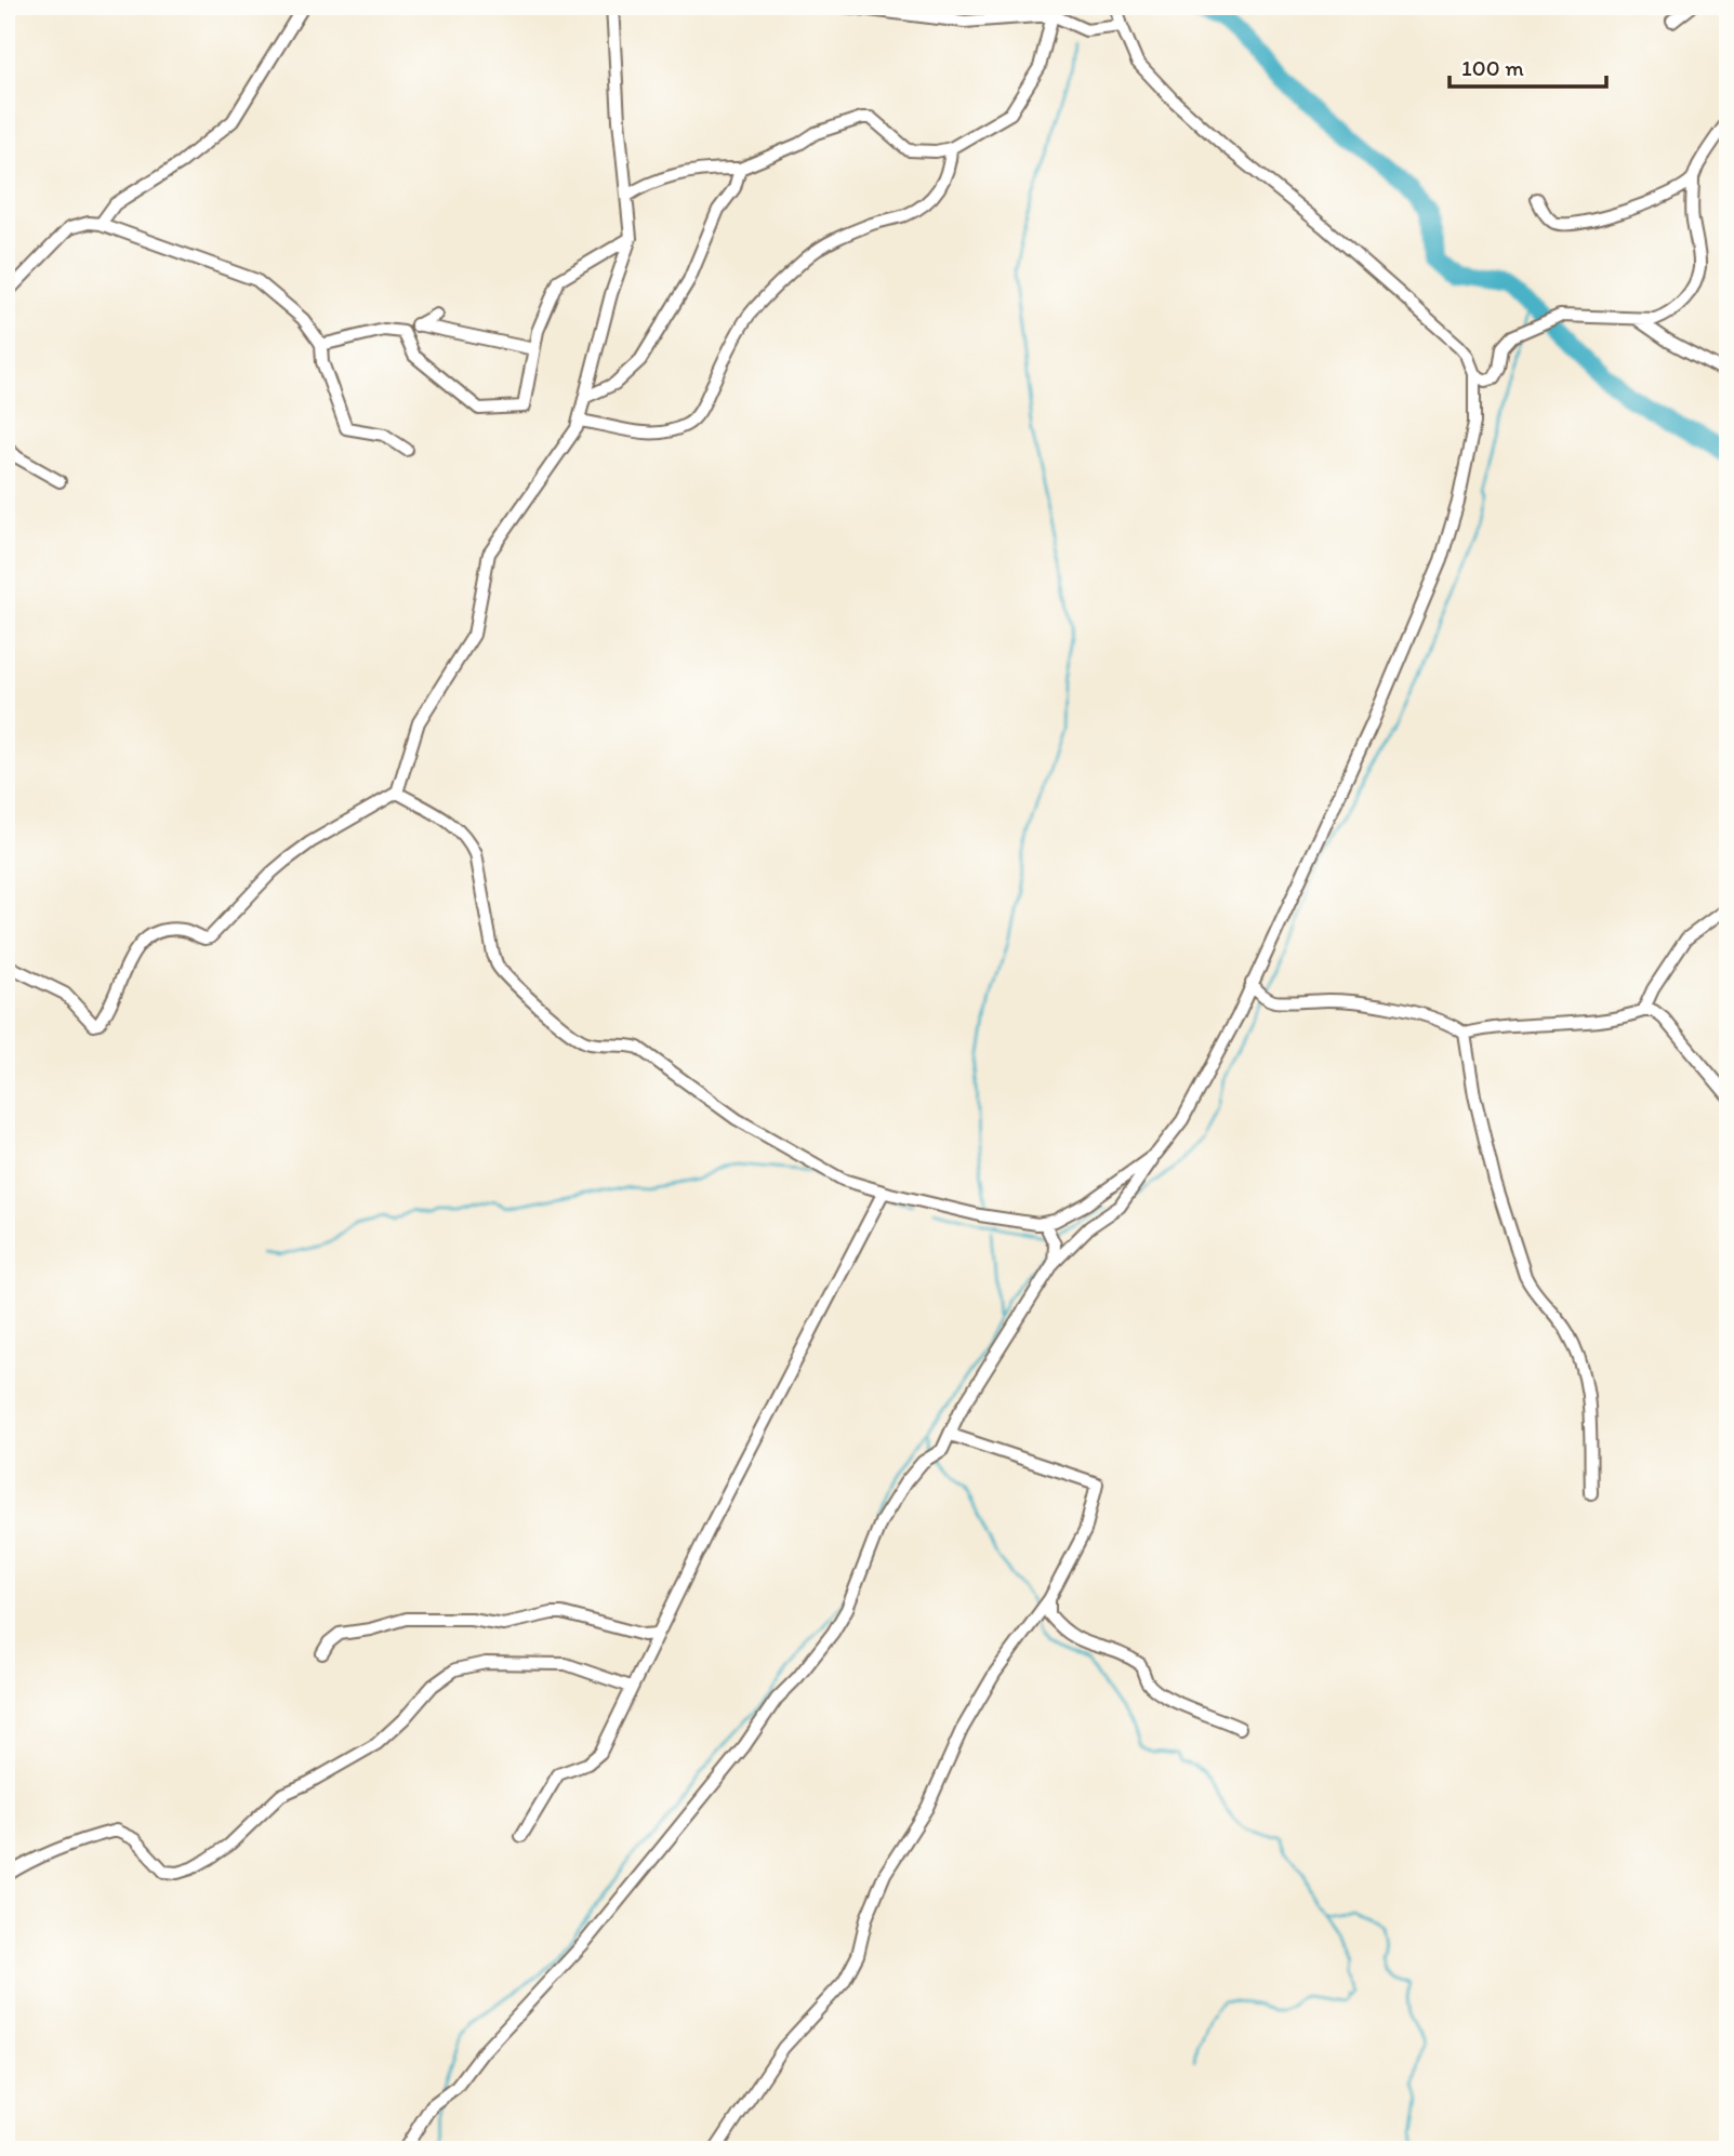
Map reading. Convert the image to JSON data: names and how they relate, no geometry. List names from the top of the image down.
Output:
{
  "scale_bar": "100 m"
}
